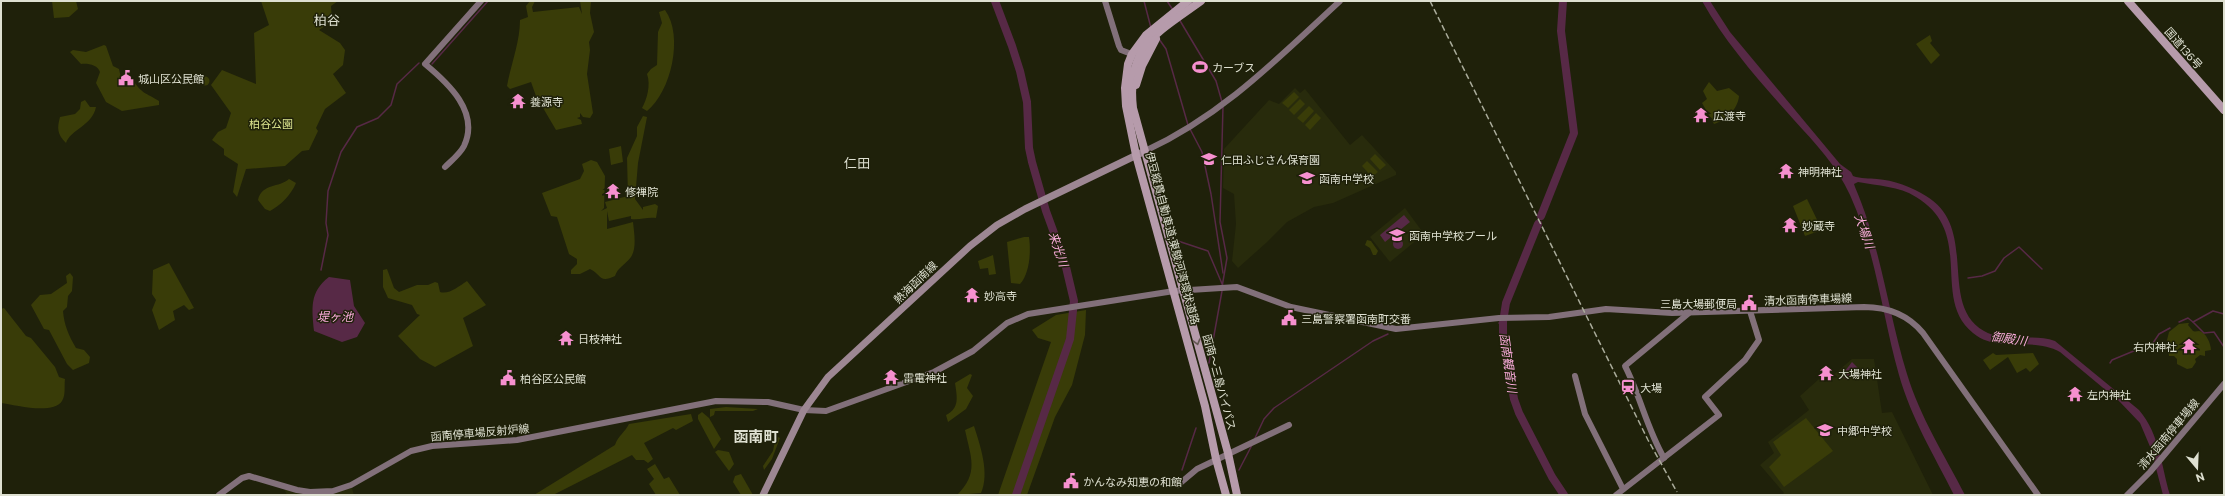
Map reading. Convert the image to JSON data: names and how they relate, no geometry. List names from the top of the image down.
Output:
{
  "streets": {
    "highway": ["国道136号", "伊豆縦貫自動車道;東駿河湾環状道路", "函南～三島バイパス"],
    "main road": ["熱海函南線"],
    "street": ["清水函南停車場線", "函南停車場反射炉線"]
  },
  "crossings": [
    ["熱海函南線", "函南～三島バイパス"],
    ["熱海函南線", "函南停車場反射炉線"],
    ["清水函南停車場線", "函南停車場反射炉線"],
    ["函南～三島バイパス", "函南停車場反射炉線"]
  ],
  "districts": ["柏谷", "仁田", "函南町"],
  "water": [
    "大場川",
    "来光川",
    "堤ヶ池",
    "御殿川",
    "函南観音川"
  ],
  "parks": ["柏谷公園"],
  "places": {
    "sports": ["カーブス"],
    "public building": [
      "城山区公民館",
      "三島大場郵便局",
      "三島警察署函南町交番",
      "柏谷区公民館",
      "かんなみ知恵の和館"
    ],
    "temple": [
      "養源寺",
      "広渡寺",
      "神明神社",
      "修禅院",
      "妙蔵寺",
      "妙高寺",
      "日枝神社",
      "右内神社",
      "大場神社",
      "雷電神社",
      "左内神社"
    ],
    "school or university": [
      "仁田ふじさん保育園",
      "函南中学校",
      "函南中学校プール",
      "中郷中学校"
    ],
    "station": ["大場"]
  },
  "north": "bottom"
}
